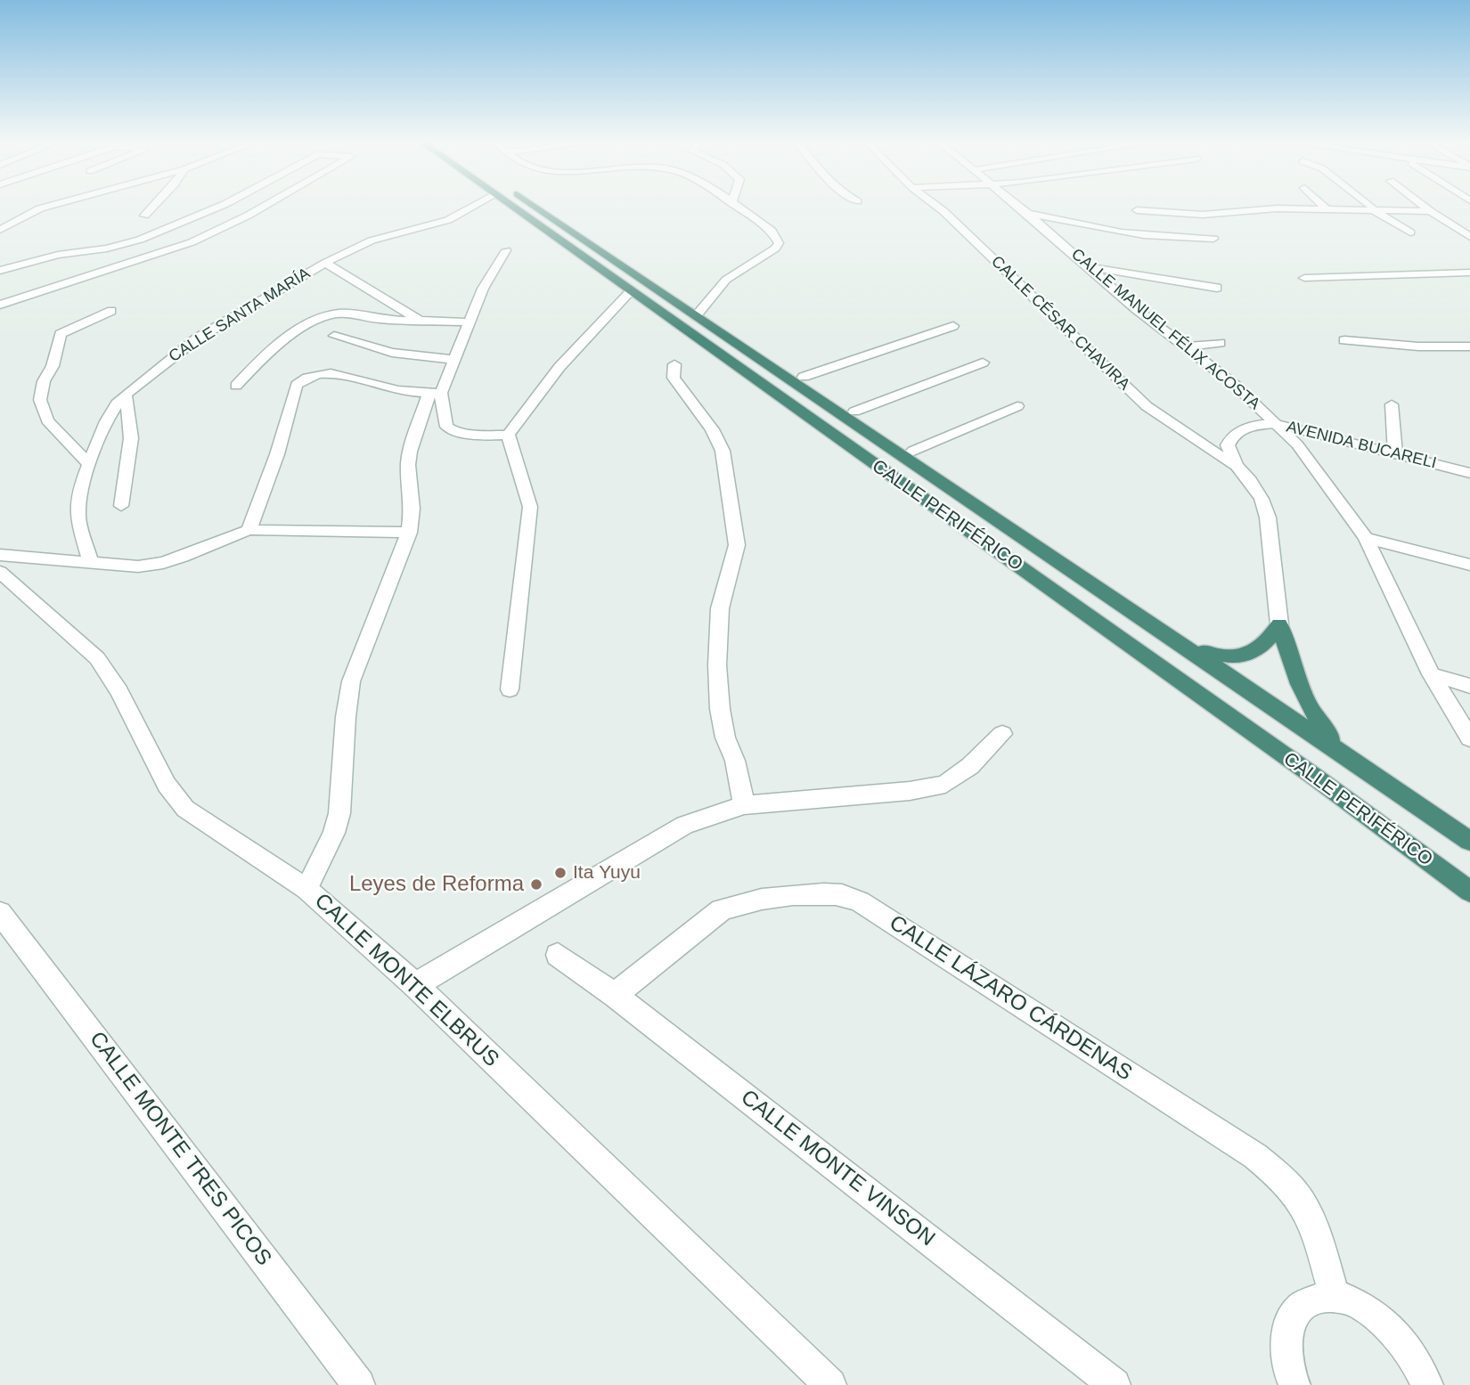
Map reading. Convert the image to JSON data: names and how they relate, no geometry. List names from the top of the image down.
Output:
{
  "streets": {
    "highway": ["CALLE PERIFÉRICO"],
    "street": [
      "CALLE SANTA MARÍA",
      "CALLE CÉSAR CHAVIRA",
      "CALLE MANUEL FÉLIX ACOSTA",
      "AVENIDA BUCARELI",
      "CALLE MONTE ELBRUS",
      "CALLE LÁZARO CÁRDENAS",
      "CALLE MONTE TRES PICOS",
      "CALLE MONTE VINSON"
    ]
  },
  "crossings": [
    ["CALLE CÉSAR CHAVIRA", "AVENIDA BUCARELI"],
    ["CALLE MANUEL FÉLIX ACOSTA", "AVENIDA BUCARELI"],
    ["CALLE LÁZARO CÁRDENAS", "CALLE MONTE VINSON"]
  ],
  "places": ["Ita Yuyu", "Leyes de Reforma"]
}
